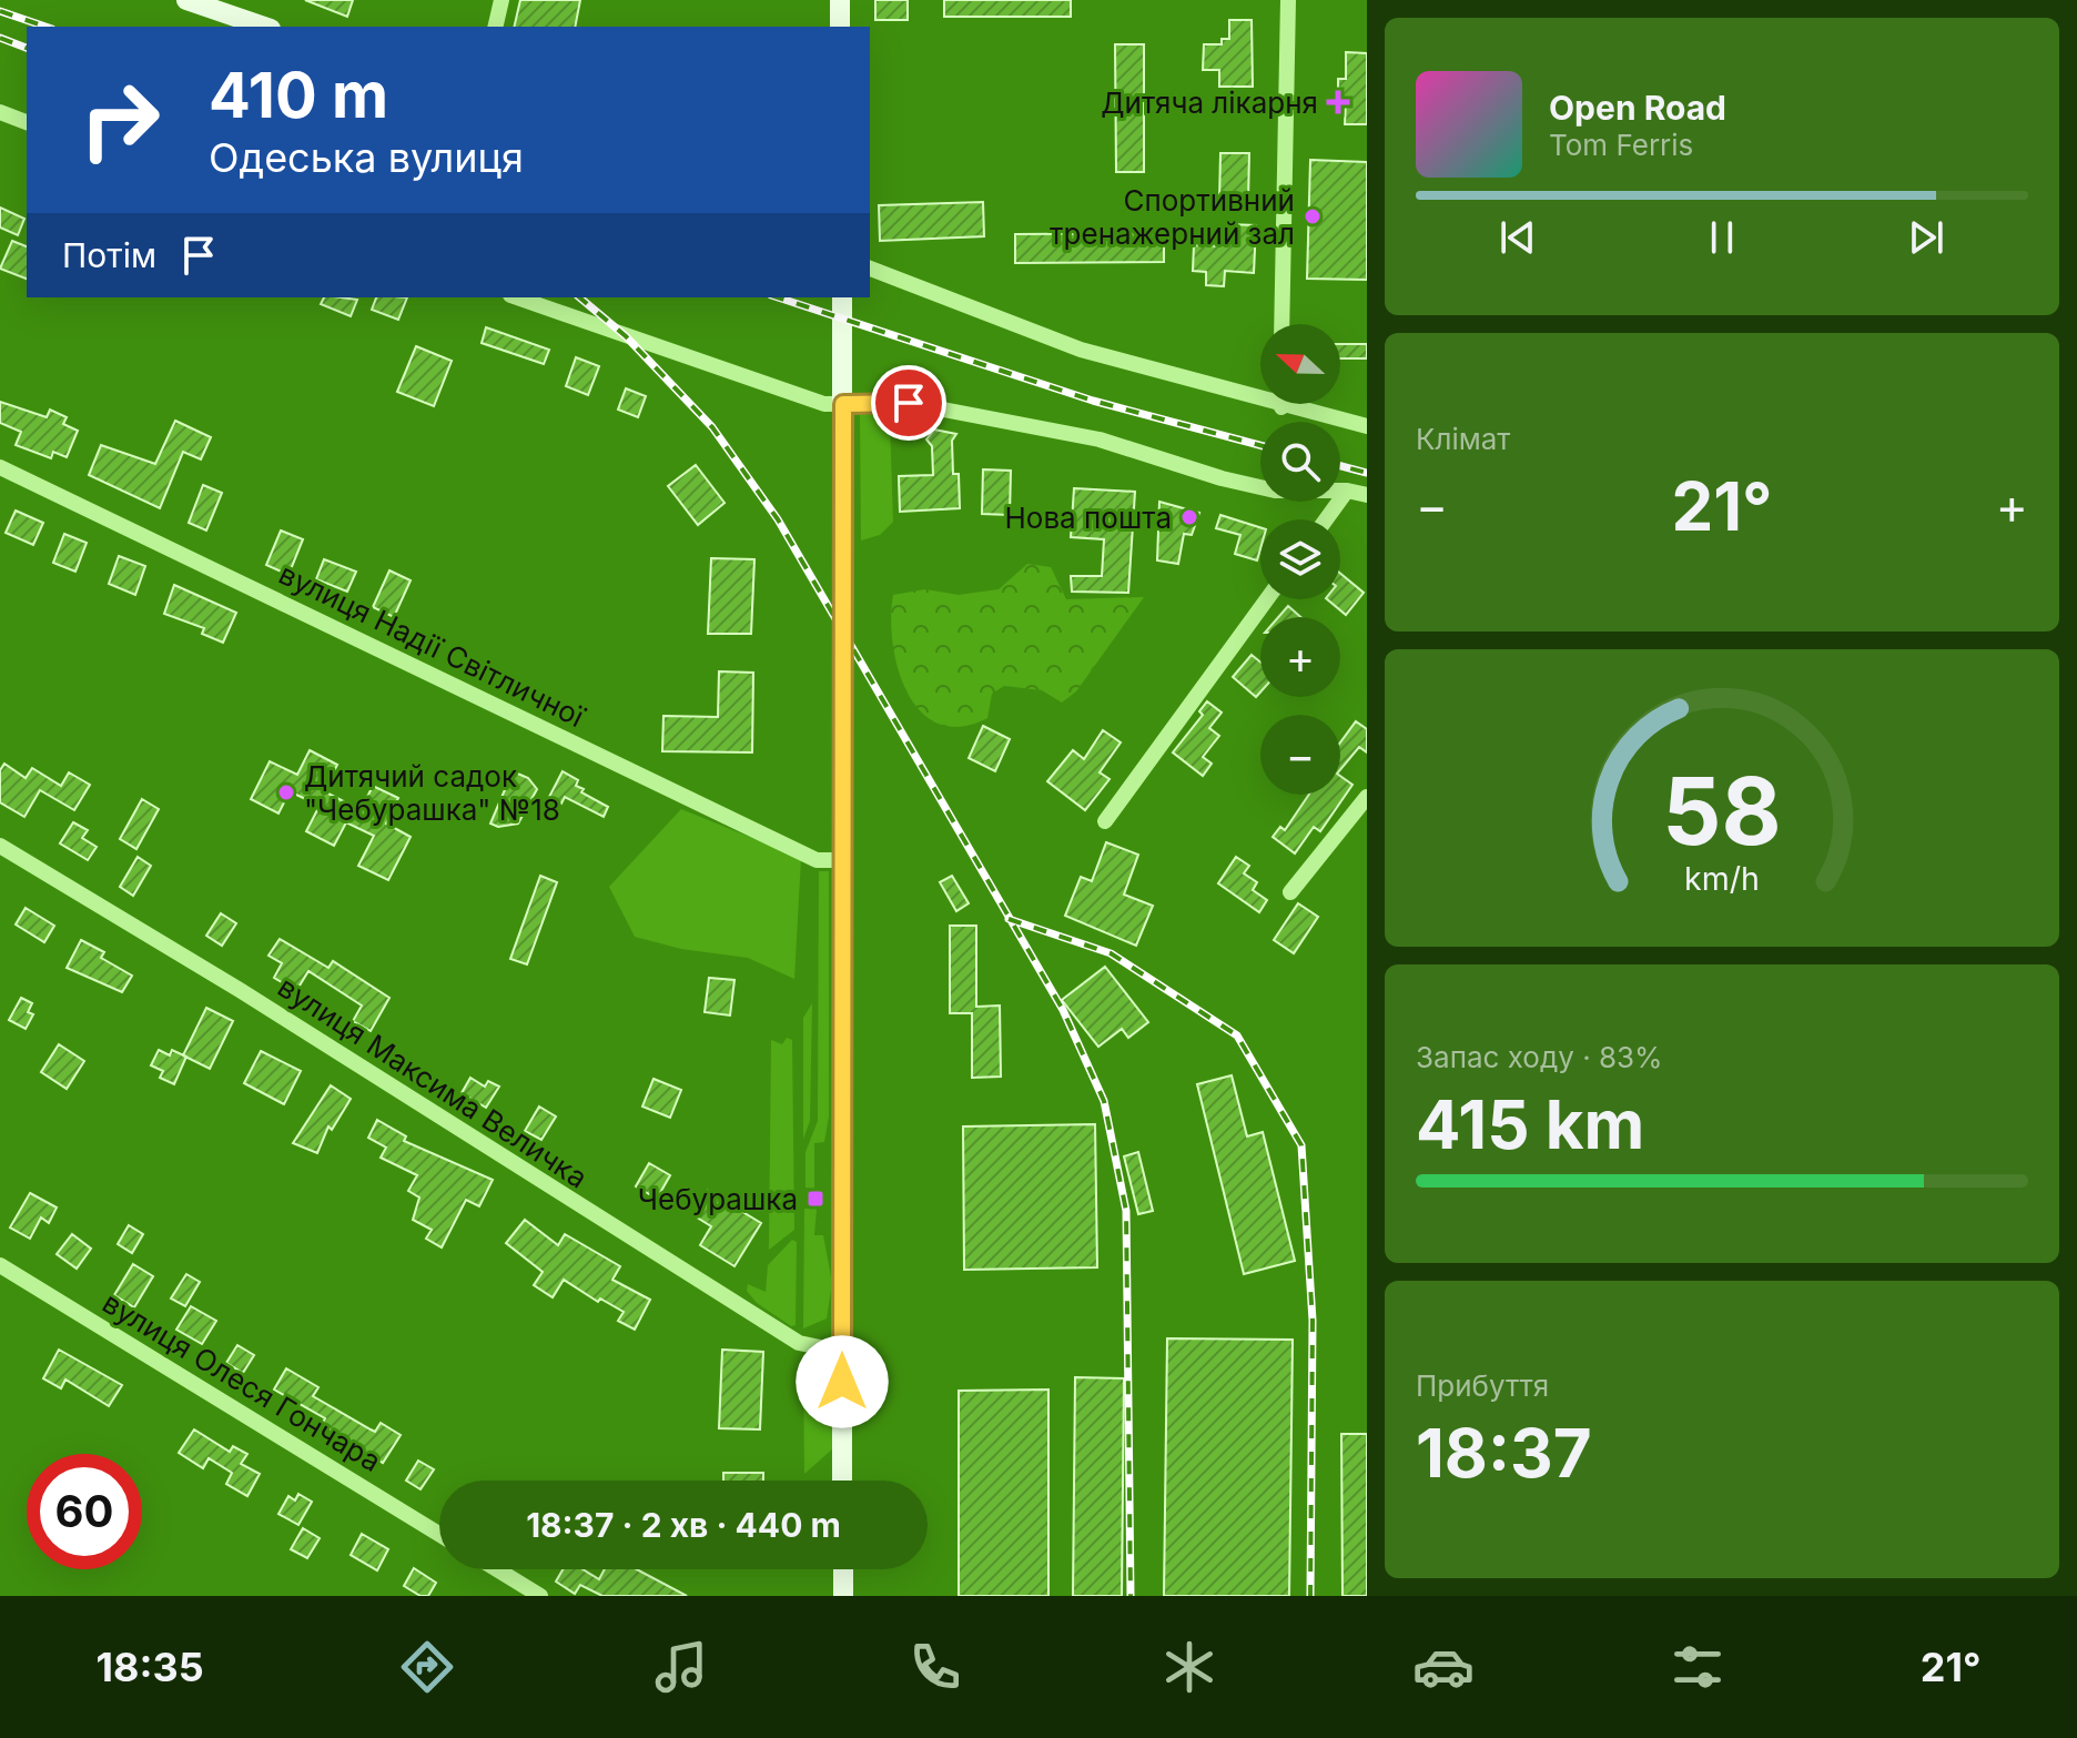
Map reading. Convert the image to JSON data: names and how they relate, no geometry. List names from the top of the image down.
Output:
{
  "streets": {
    "street": ["вулиця Надії Світличної", "вулиця Максима Величка", "вулиця Олеся Гончара"]
  },
  "places": {
    "health": ["Дитяча лікарня"],
    "other": ["Спортивний тренажерний зал", "Нова пошта", "Дитячий садок \"Чебурашка\" №18"],
    "transit": ["Чебурашка"]
  },
  "north": "left",
  "page": {
    "turn": ["410 m", "Одеська вулиця"],
    "song": ["Open Road", "Tom Ferris"],
    "then": "Потім",
    "map_buttons": ["+", "−"],
    "tile": [
      "Клімат",
      ["Запас ходу · 83%", "415 km"],
      ["Прибуття", "18:37"]
    ],
    "heat": ["−", "21°", "+"],
    "limit": "60",
    "trip": "18:37 · 2 хв · 440 m",
    "tabs": ["18:35", "21°"],
    "gauge": ["58", "km/h"]
  }
}
